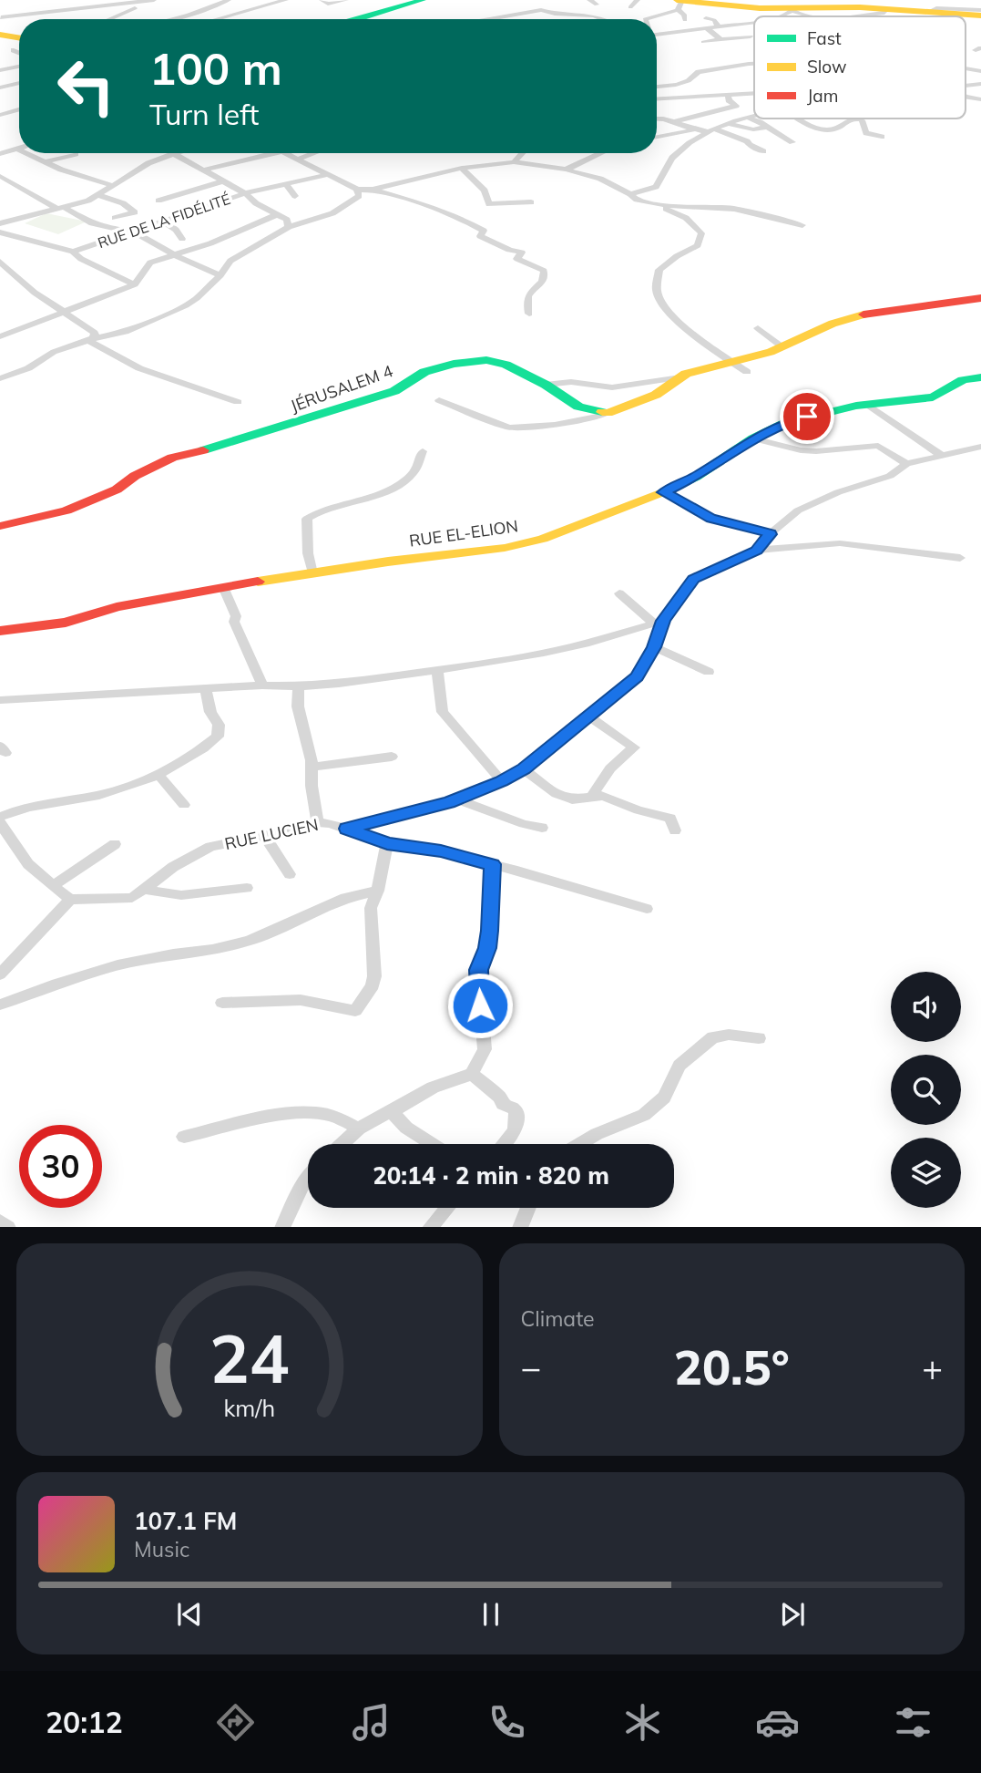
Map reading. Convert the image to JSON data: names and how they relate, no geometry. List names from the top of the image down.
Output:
{
  "streets": {
    "street": [
      "RUE DE LA FIDÉLITÉ",
      "JÉRUSALEM 4",
      "RUE EL-ELION",
      "RUE LUCIEN"
    ]
  },
  "legend": ["Fast", "Slow", "Jam"],
  "page": {
    "turn": ["100 m", "Turn left"],
    "limit": "30",
    "trip": "20:14 · 2 min · 820 m",
    "tile": "Climate",
    "heat": ["−", "20.5°", "+"],
    "song": ["107.1 FM", "Music"],
    "tabs": "20:12",
    "gauge": ["24", "km/h"]
  }
}
